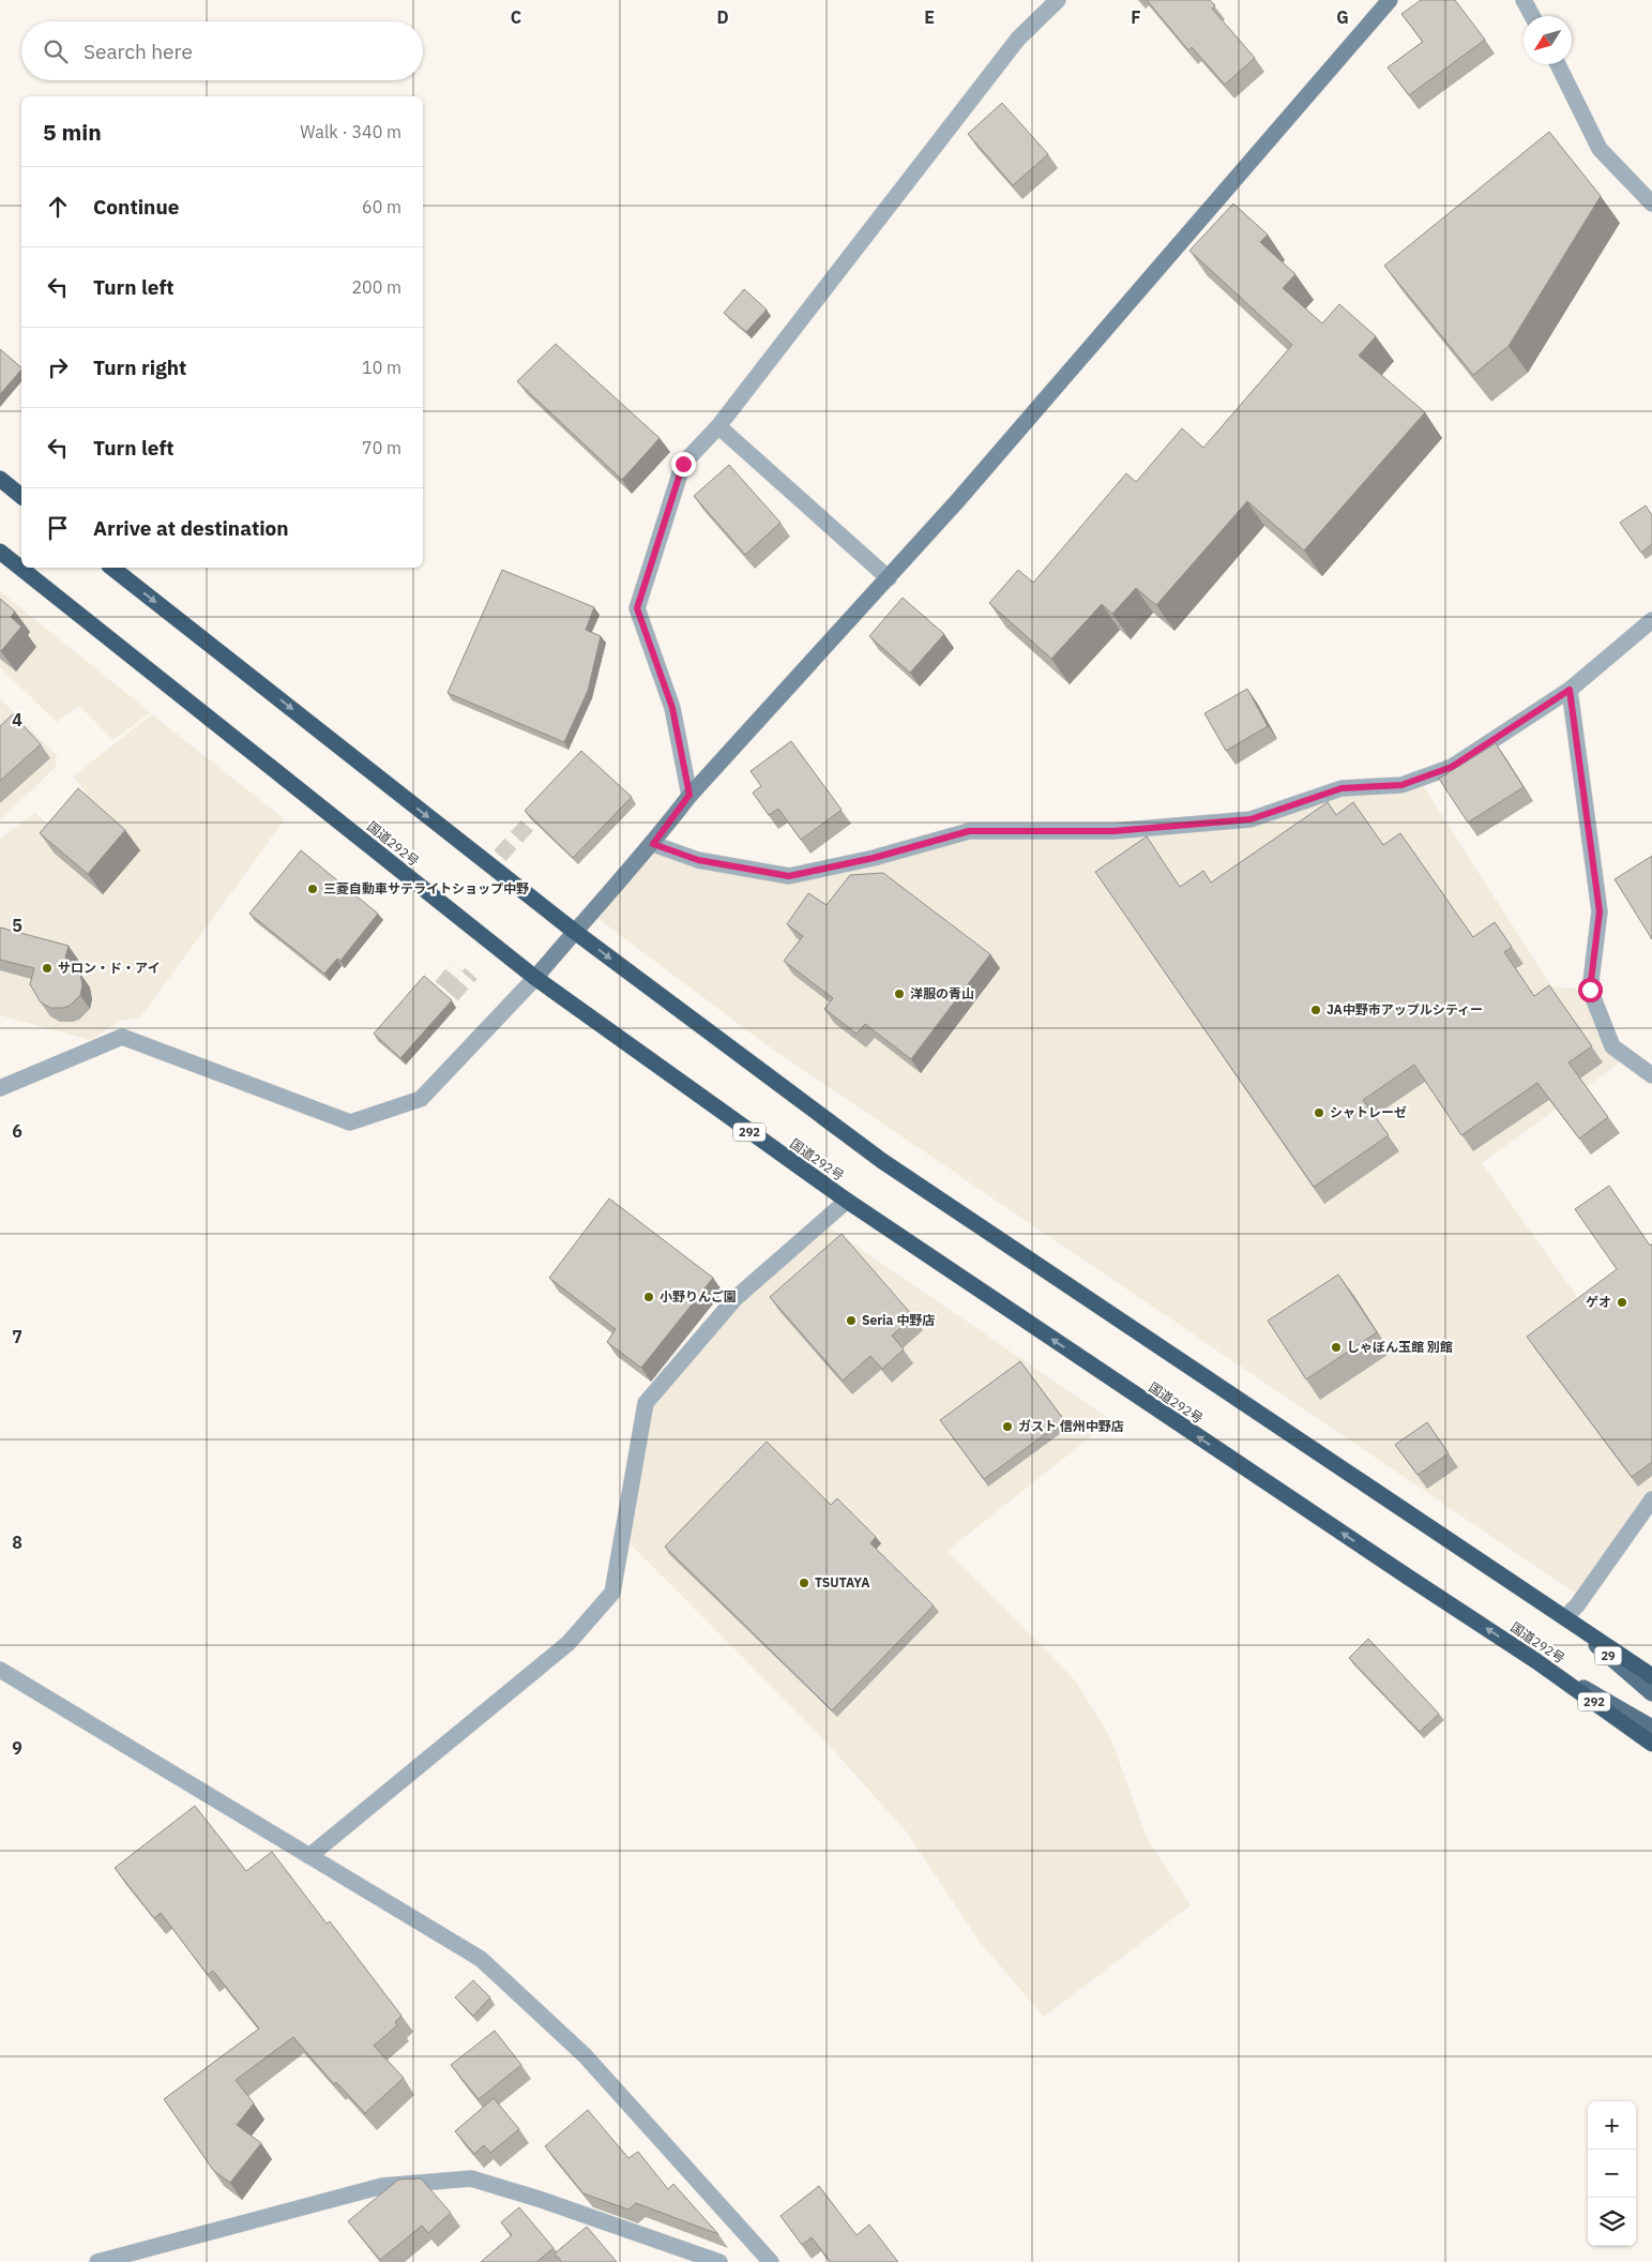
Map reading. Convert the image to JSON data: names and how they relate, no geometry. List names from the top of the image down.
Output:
{
  "streets": {
    "highway": ["国道292号", "292"],
    "main road": ["29"]
  },
  "places": [
    "三菱自動車サテライトショップ中野",
    "サロン・ド・アイ",
    "洋服の青山",
    "JA中野市アップルシティー",
    "シャトレーゼ",
    "小野りんご園",
    "ゲオ",
    "Seria 中野店",
    "しゃぼん玉館 別館",
    "ガスト 信州中野店",
    "TSUTAYA"
  ],
  "north": "bottom left",
  "page": {
    "search": "Search here",
    "heading": ["5 min", "Walk · 340 m"],
    "list": [
      ["Continue", "60 m"],
      ["Turn left", "200 m"],
      ["Turn right", "10 m"],
      ["Turn left", "70 m"],
      "Arrive at destination"
    ],
    "map_buttons": ["+", "−"]
  },
  "grid": {
    "columns": [
      "C",
      "D",
      "E",
      "F",
      "G"
    ],
    "rows": [
      "4",
      "5",
      "6",
      "7",
      "8",
      "9"
    ]
  }
}
